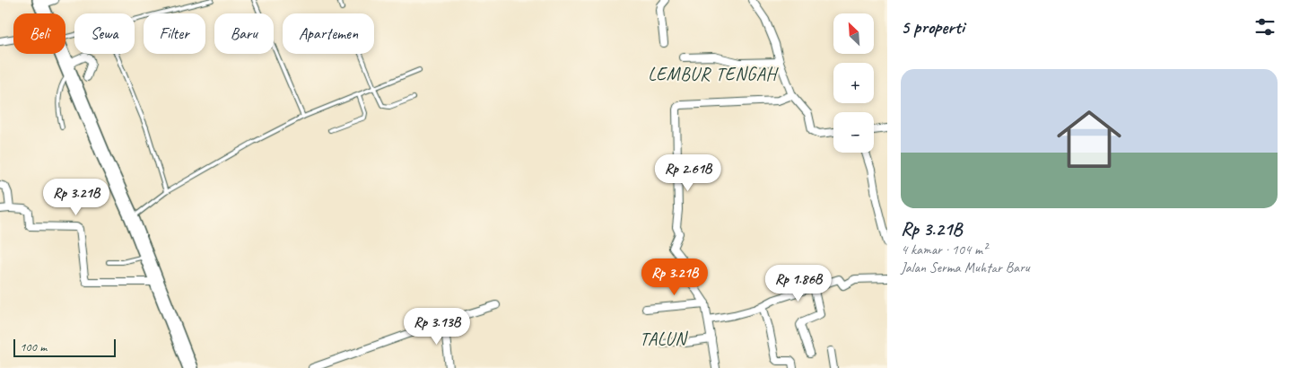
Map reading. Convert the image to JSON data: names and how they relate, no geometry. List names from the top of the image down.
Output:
{
  "districts": ["LEMBUR TENGAH", "TALUN"],
  "scale_bar": "100 m",
  "north": "top left",
  "page": {
    "heading": "5 properti",
    "map_buttons": ["+", "−"],
    "chip": [
      "Beli",
      "Sewa",
      "Filter",
      "Baru",
      "Apartemen"
    ],
    "list": [
      {
        "name": "Rp 3.21B",
        "note": "4 kamar · 104 m² · Jalan Serma Muhtar Baru"
      }
    ],
    "price": [
      "Rp 2.61B",
      "Rp 3.21B",
      "Rp 3.21B",
      "Rp 1.86B",
      "Rp 3.13B"
    ],
    "scale": "100 m"
  }
}
